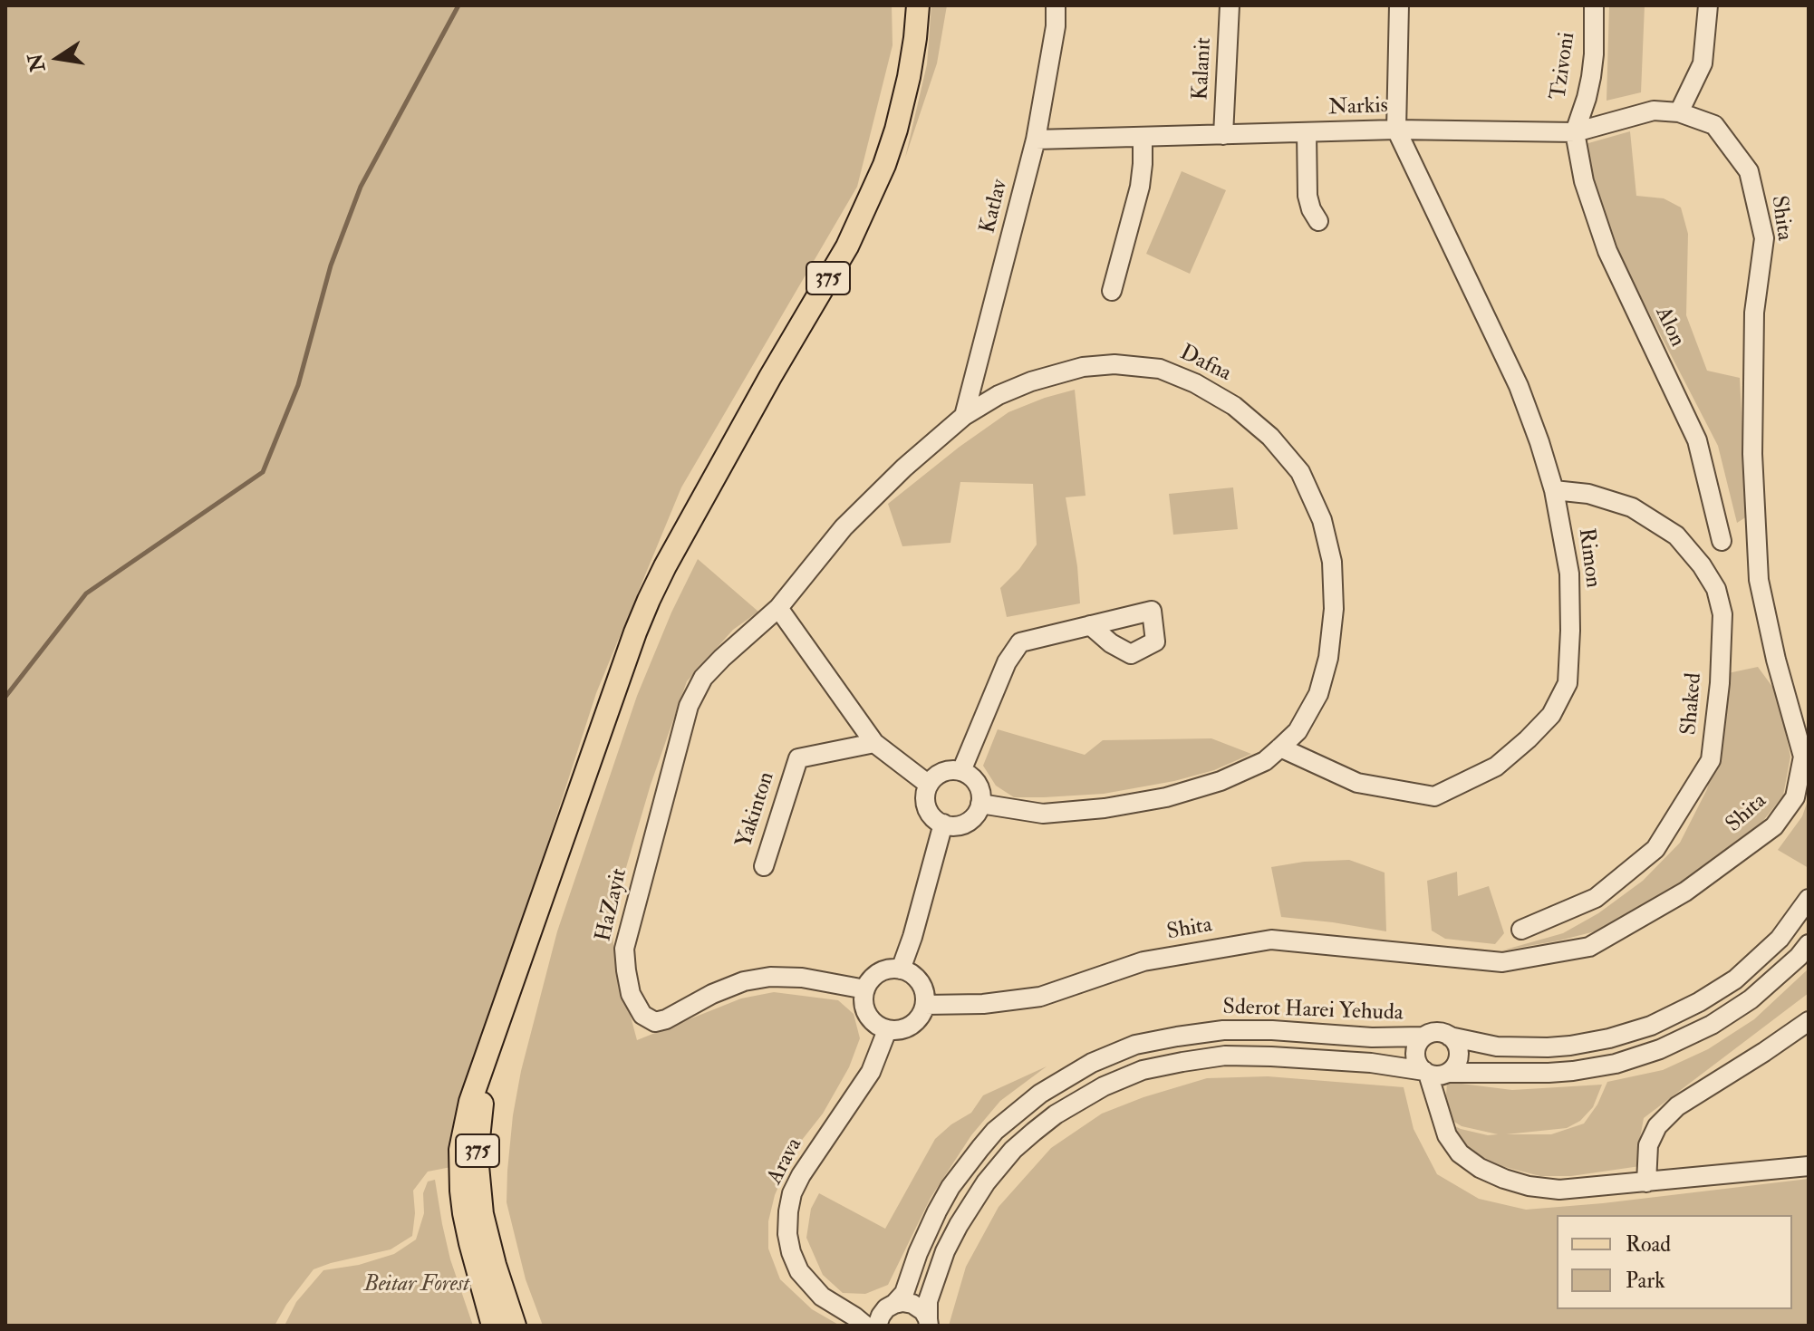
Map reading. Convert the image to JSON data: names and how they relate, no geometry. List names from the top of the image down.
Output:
{
  "streets": {
    "main road": ["375"],
    "street": [
      "Tzivoni",
      "Kalanit",
      "Narkis",
      "Katlav",
      "Shita",
      "Alon",
      "Dafna",
      "Rimon",
      "Shaked",
      "Yakinton",
      "HaZayit",
      "Sderot Harei Yehuda",
      "Arava"
    ]
  },
  "crossings": [
    ["Tzivoni", "Narkis"],
    ["Tzivoni", "Shita"],
    ["Tzivoni", "Alon"],
    ["Kalanit", "Narkis"],
    ["Narkis", "Katlav"],
    ["Narkis", "Shita"],
    ["Narkis", "Alon"],
    ["Narkis", "Rimon"],
    ["Katlav", "Dafna"],
    ["Shita", "Alon"],
    ["Shita", "HaZayit"],
    ["Shita", "Arava"],
    ["Dafna", "Rimon"],
    ["Dafna", "HaZayit"],
    ["Rimon", "Shaked"],
    ["HaZayit", "Arava"]
  ],
  "parks": ["Beitar Forest"],
  "legend": ["Road", "Park"],
  "north": "left"
}
